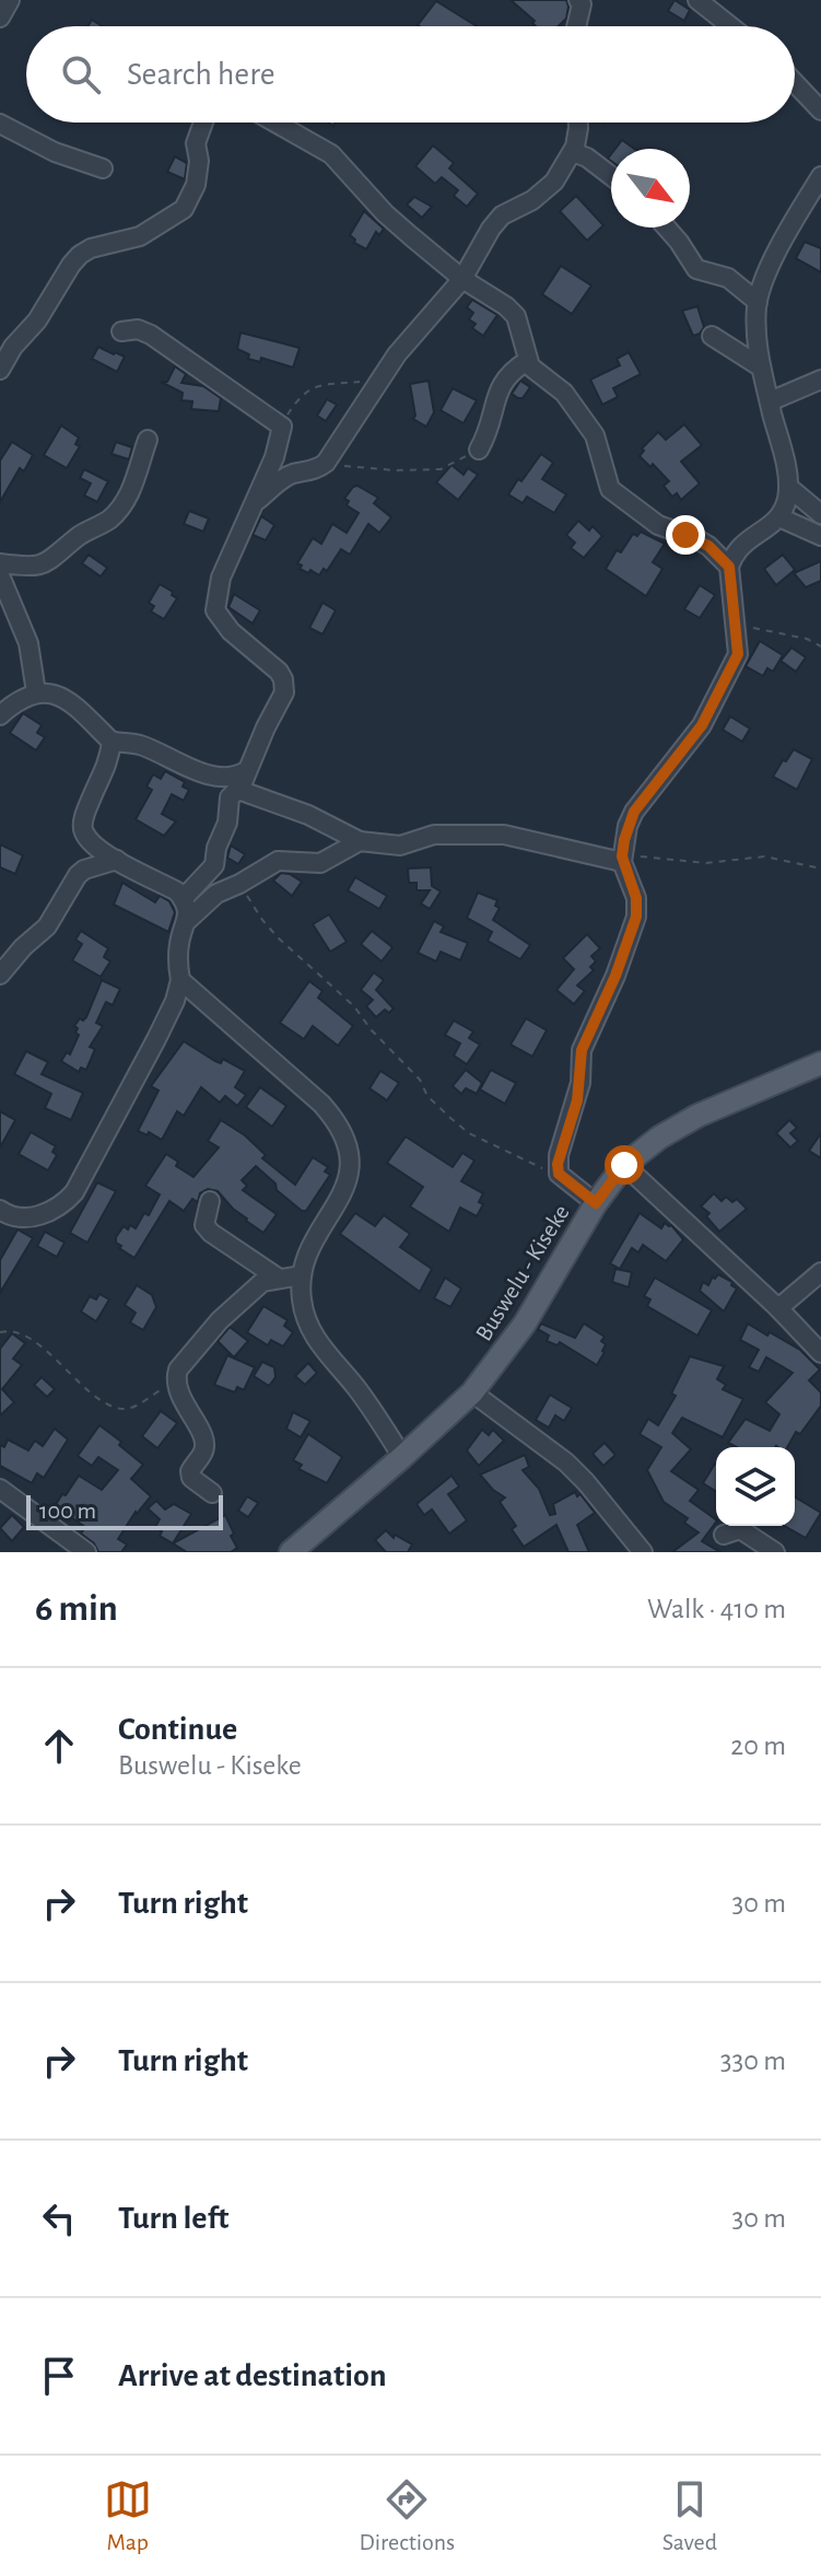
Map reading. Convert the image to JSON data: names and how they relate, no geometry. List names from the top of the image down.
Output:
{
  "streets": {
    "main road": ["Buswelu - Kiseke"]
  },
  "scale_bar": "100 m",
  "north": "bottom right",
  "page": {
    "search": "Search here",
    "scale": "100 m",
    "heading": ["6 min", "Walk · 410 m"],
    "list": [
      ["Continue", "Buswelu - Kiseke", "20 m"],
      ["Turn right", "30 m"],
      ["Turn right", "330 m"],
      ["Turn left", "30 m"],
      "Arrive at destination"
    ],
    "nav": ["Map", "Directions", "Saved"]
  }
}
